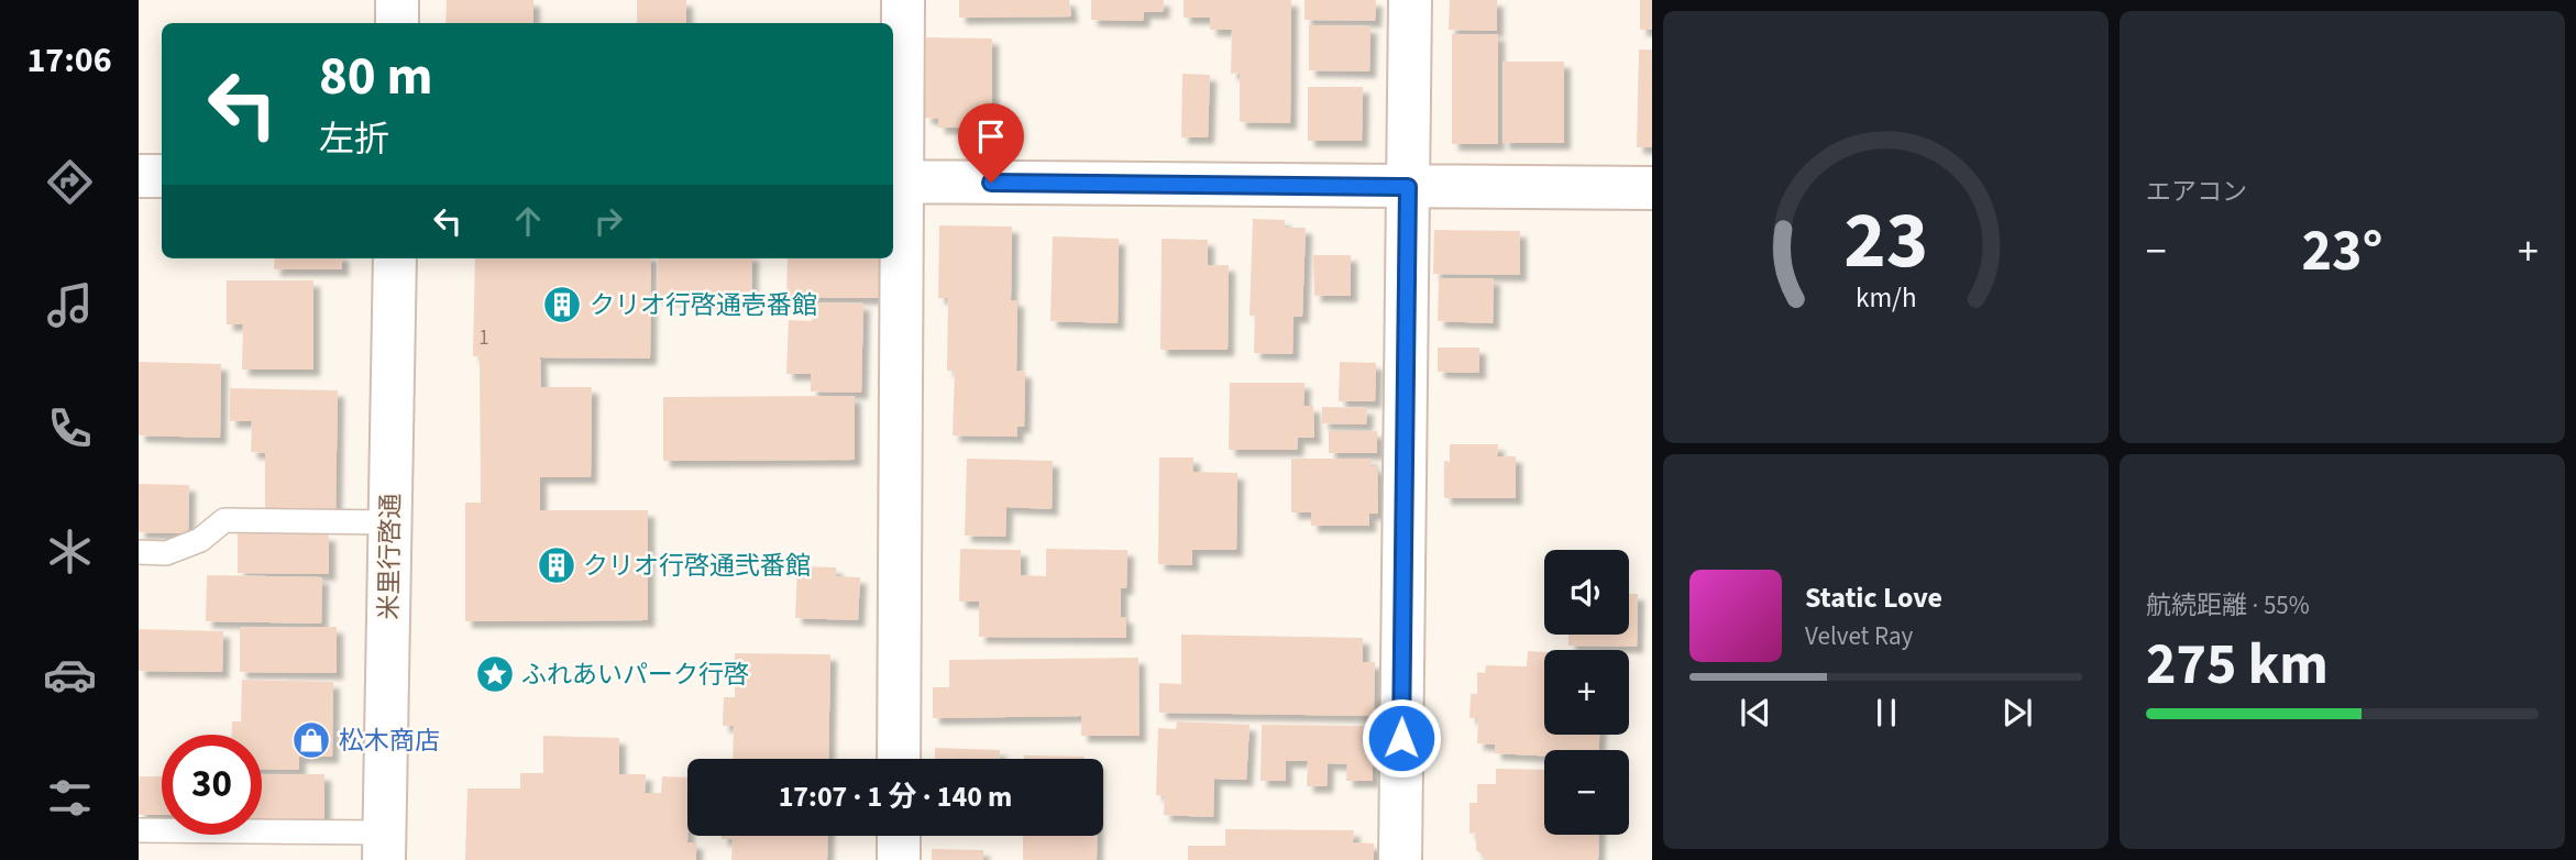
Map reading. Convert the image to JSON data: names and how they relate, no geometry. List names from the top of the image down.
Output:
{
  "streets": {
    "street": ["米里行啓通"]
  },
  "places": {
    "building": ["クリオ行啓通壱番館", "クリオ行啓通弐番館"],
    "place": ["ふれあいパーク行啓"],
    "shop": ["松木商店"]
  },
  "house_numbers": ["1"],
  "page": {
    "tabs": "17:06",
    "tile": [
      "エアコン",
      ["航続距離 · 55%", "275 km"]
    ],
    "turn": ["80 m", "左折"],
    "heat": ["−", "23°", "+"],
    "map_buttons": ["+", "−"],
    "song": ["Static Love", "Velvet Ray"],
    "limit": "30",
    "trip": "17:07 · 1 分 · 140 m",
    "gauge": ["23", "km/h"]
  }
}
